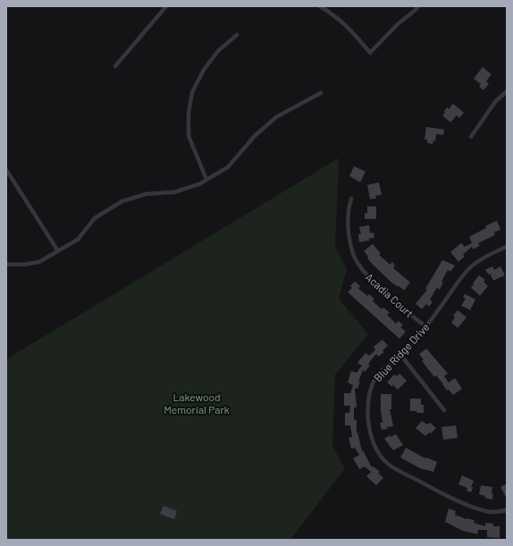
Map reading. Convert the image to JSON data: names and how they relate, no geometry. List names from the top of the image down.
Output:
{
  "streets": {
    "street": ["Acadia Court", "Blue Ridge Drive"]
  },
  "crossings": [
    ["Acadia Court", "Blue Ridge Drive"]
  ],
  "parks": ["Lakewood Memorial Park"]
}
